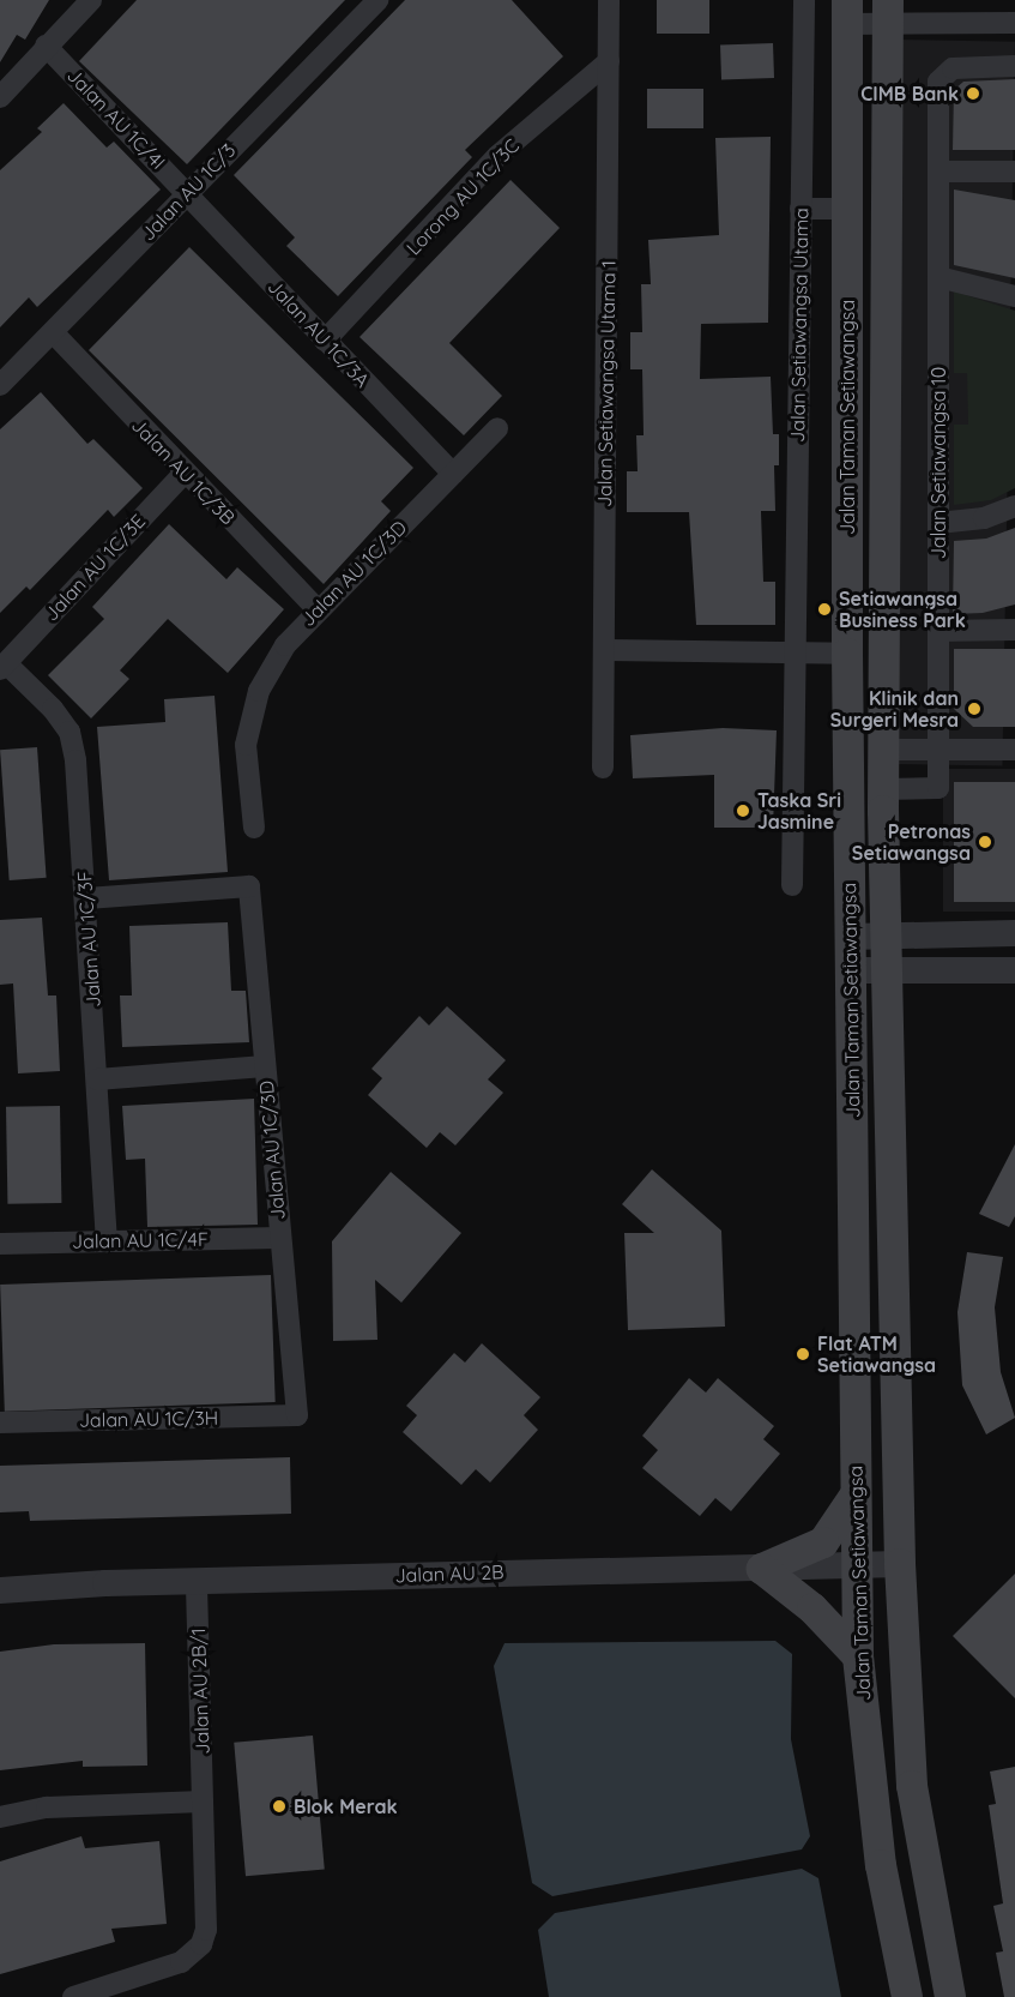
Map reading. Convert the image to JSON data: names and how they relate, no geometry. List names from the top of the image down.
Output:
{
  "streets": {
    "main road": ["Jalan Taman Setiawangsa"],
    "street": [
      "Jalan AU 1C/4I",
      "Jalan AU 1C/3",
      "Lorong AU 1C/3C",
      "Jalan Setiawangsa Utama",
      "Jalan AU 1C/3A",
      "Jalan Setiawangsa Utama 1",
      "Jalan Setiawangsa 10",
      "Jalan AU 1C/3B",
      "Jalan AU 1C/3E",
      "Jalan AU 1C/3D",
      "Jalan AU 1C/3F",
      "Jalan AU 1C/4F",
      "Jalan AU 1C/3H",
      "Jalan AU 2B",
      "Jalan AU 2B/1"
    ]
  },
  "crossings": [
    ["Jalan AU 1C/4I", "Jalan AU 1C/3"],
    ["Jalan AU 1C/4I", "Jalan AU 1C/3A"],
    ["Jalan AU 1C/3", "Jalan AU 1C/3A"],
    ["Jalan AU 1C/3", "Jalan AU 1C/3B"],
    ["Lorong AU 1C/3C", "Jalan AU 1C/3A"],
    ["Lorong AU 1C/3C", "Jalan Setiawangsa Utama 1"],
    ["Jalan AU 1C/3A", "Jalan AU 1C/3D"],
    ["Jalan Taman Setiawangsa", "Jalan Setiawangsa 10"],
    ["Jalan Taman Setiawangsa", "Jalan AU 2B"],
    ["Jalan AU 1C/3B", "Jalan AU 1C/3E"],
    ["Jalan AU 1C/3B", "Jalan AU 1C/3D"],
    ["Jalan AU 1C/3E", "Jalan AU 1C/3F"],
    ["Jalan AU 1C/3D", "Jalan AU 1C/3F"],
    ["Jalan AU 1C/3D", "Jalan AU 1C/4F"],
    ["Jalan AU 1C/3D", "Jalan AU 1C/3H"],
    ["Jalan AU 1C/3F", "Jalan AU 1C/4F"],
    ["Jalan AU 2B", "Jalan AU 2B/1"]
  ],
  "places": [
    "CIMB Bank",
    "Setiawangsa Business Park",
    "Klinik dan Surgeri Mesra",
    "Taska Sri Jasmine",
    "Petronas Setiawangsa",
    "Flat ATM Setiawangsa",
    "Blok Merak"
  ]
}
